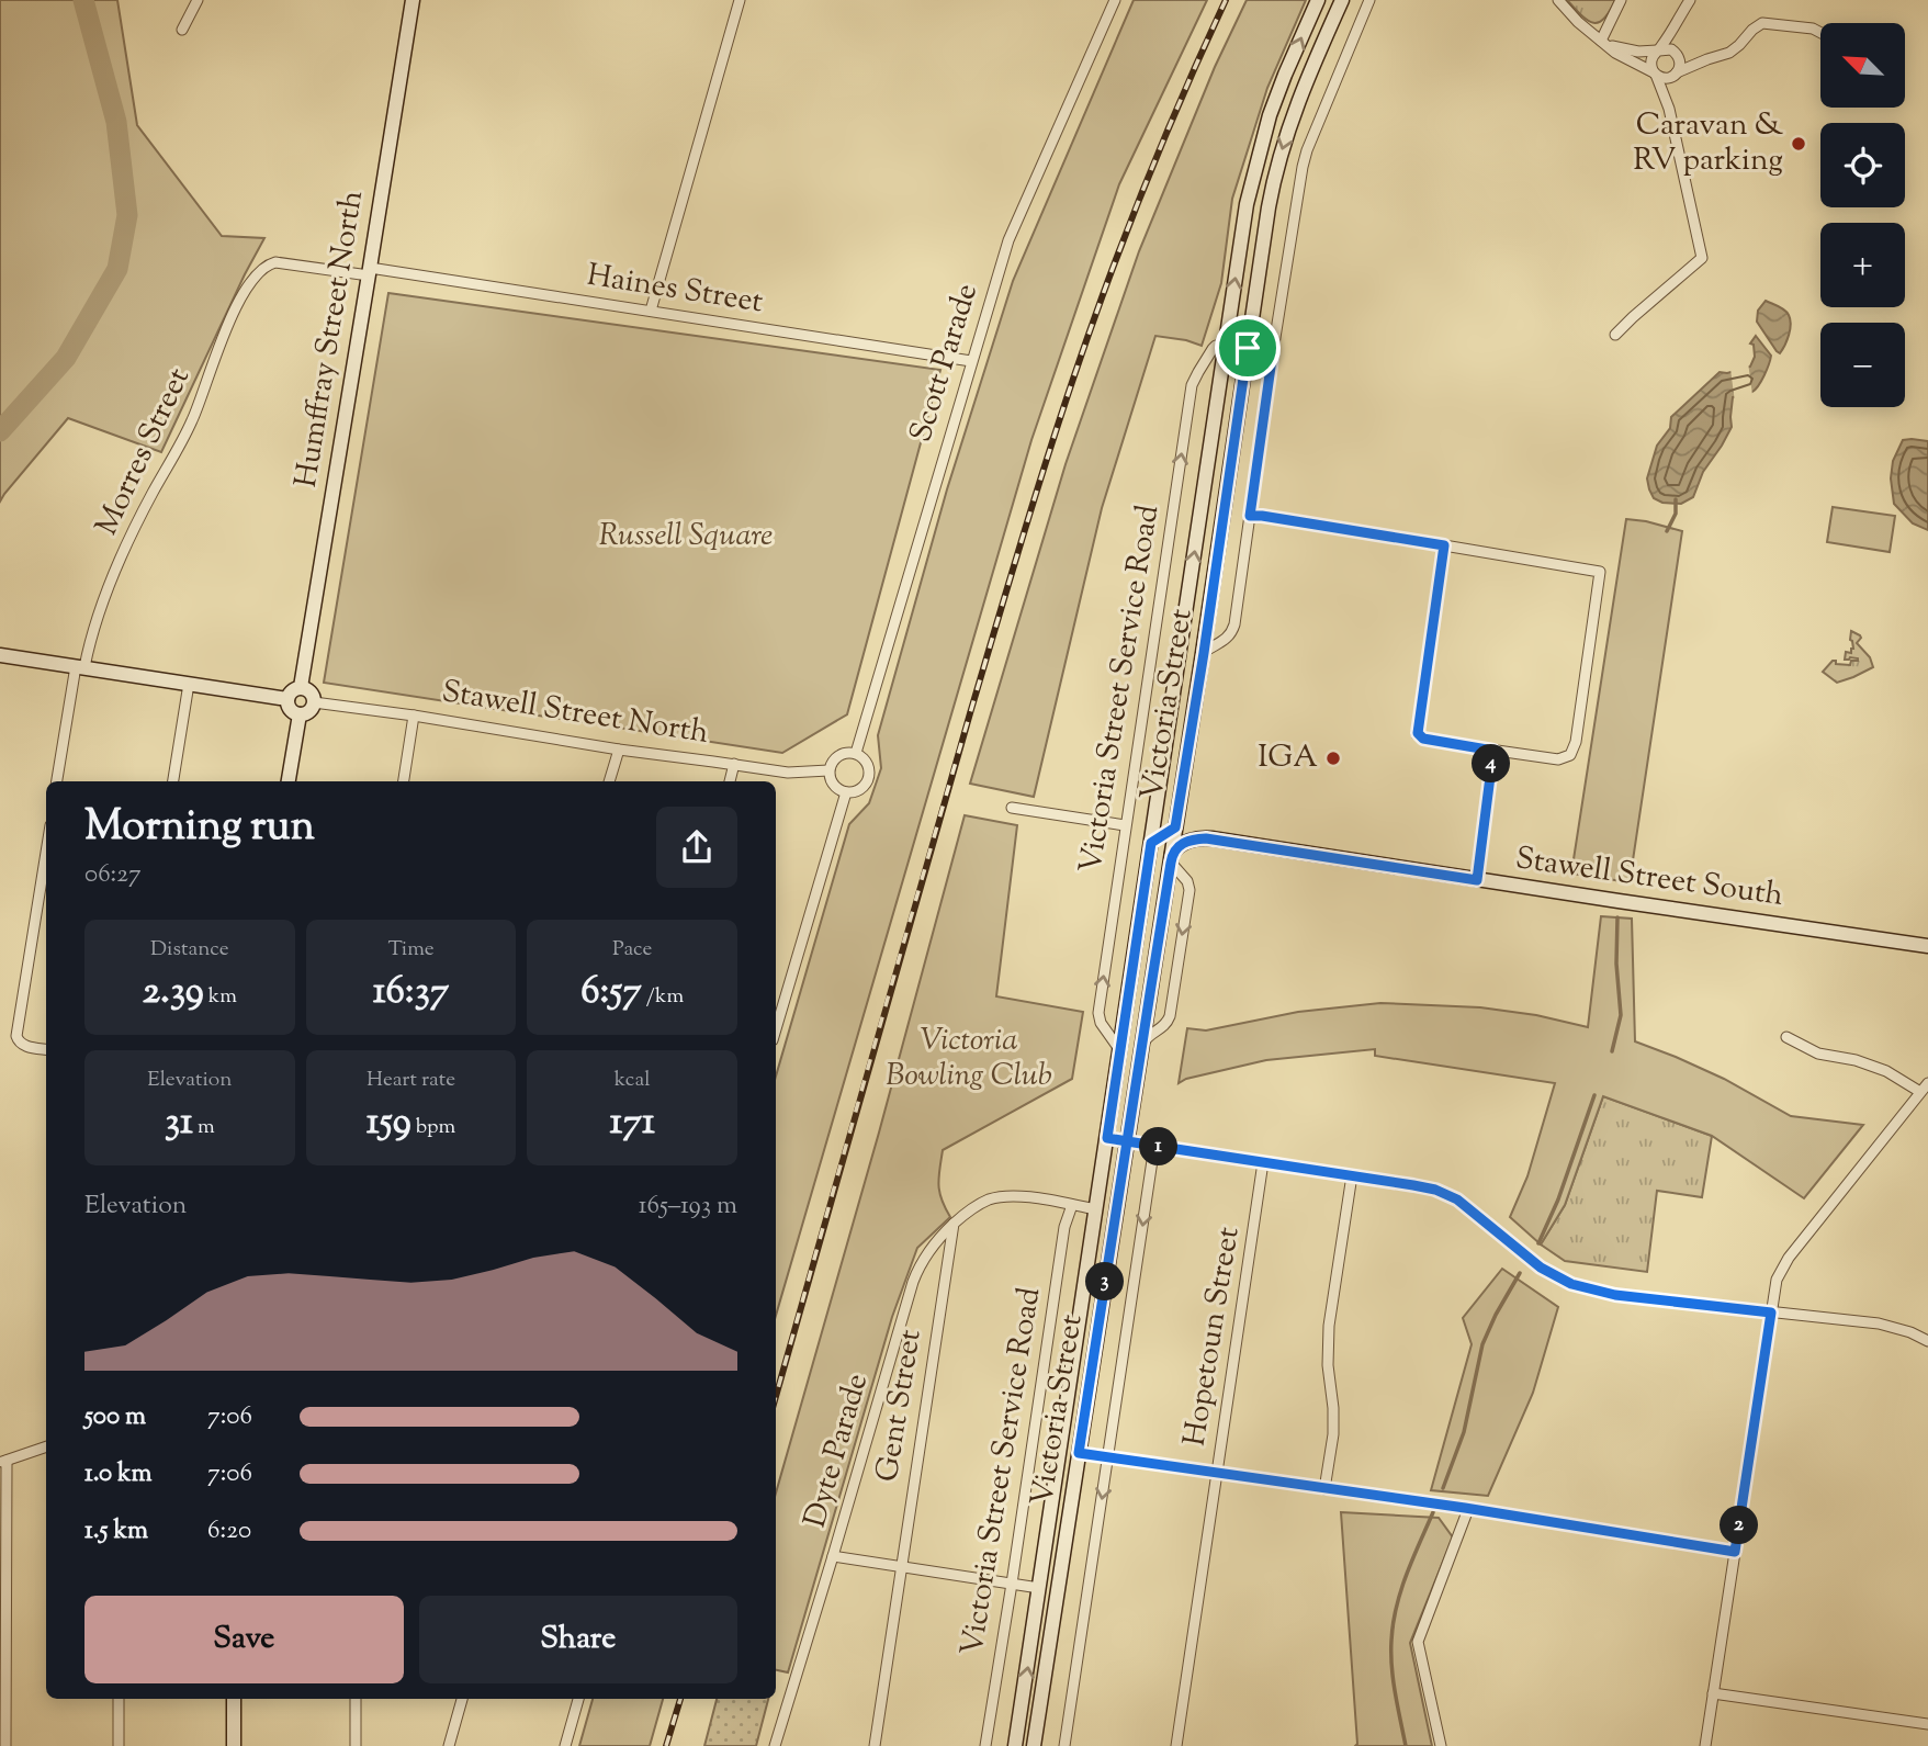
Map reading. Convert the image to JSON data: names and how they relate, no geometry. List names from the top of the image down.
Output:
{
  "streets": {
    "main road": ["Humffray Street North", "Victoria Street", "Stawell Street South"],
    "street": [
      "Haines Street",
      "Scott Parade",
      "Morres Street",
      "Victoria Street Service Road",
      "Stawell Street North",
      "Hopetoun Street",
      "Gent Street",
      "Dyte Parade"
    ]
  },
  "crossings": [
    ["Haines Street", "Humffray Street North"],
    ["Haines Street", "Scott Parade"],
    ["Haines Street", "Morres Street"],
    ["Humffray Street North", "Stawell Street North"],
    ["Scott Parade", "Stawell Street North"],
    ["Victoria Street Service Road", "Victoria Street"],
    ["Victoria Street", "Stawell Street South"],
    ["Gent Street", "Dyte Parade"]
  ],
  "parks": ["Russell Square", "Victoria Bowling Club"],
  "places": ["Caravan & RV parking", "IGA"],
  "north": "top left",
  "page": {
    "map_buttons": ["+", "−"],
    "pins": [
      "4",
      "1",
      "3",
      "2"
    ],
    "heading": ["Morning run", "06:27"],
    "stats": [
      ["Distance", "2.39 km"],
      ["Time", "16:37"],
      ["Pace", "6:57 /km"],
      ["Elevation", "31 m"],
      ["Heart rate", "159 bpm"],
      ["kcal", "171"]
    ],
    "chart": ["Elevation", "165–193 m"],
    "list": [
      {
        "name": "500 m",
        "note": "7:06"
      },
      {
        "name": "1.0 km",
        "note": "7:06"
      },
      {
        "name": "1.5 km",
        "note": "6:20"
      }
    ],
    "buttons": ["Save", "Share"]
  }
}
